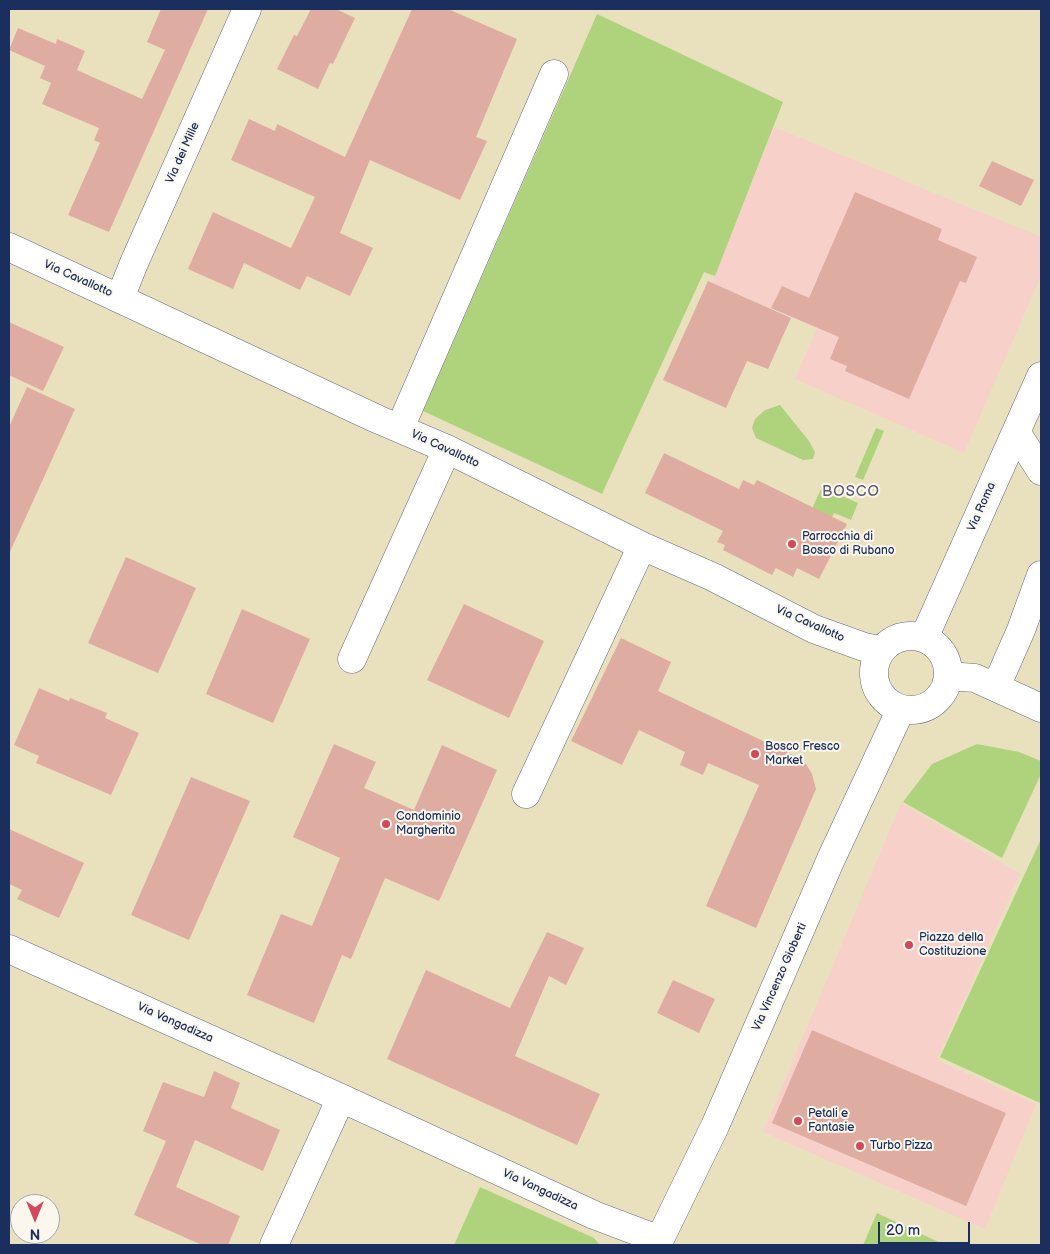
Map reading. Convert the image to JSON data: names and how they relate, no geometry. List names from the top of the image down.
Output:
{
  "streets": {
    "street": [
      "Via dei Mille",
      "Via Cavallotto",
      "Via Roma",
      "Via Vincenzo Gioberti",
      "Via Vangadizza"
    ]
  },
  "crossings": [
    ["Via dei Mille", "Via Cavallotto"],
    ["Via Cavallotto", "Via Roma"],
    ["Via Cavallotto", "Via Vincenzo Gioberti"],
    ["Via Roma", "Via Vincenzo Gioberti"],
    ["Via Vincenzo Gioberti", "Via Vangadizza"]
  ],
  "districts": ["BOSCO"],
  "places": [
    "Parrocchia di Bosco di Rubano",
    "Bosco Fresco Market",
    "Condominio Margherita",
    "Piazza della Costituzione",
    "Petali e Fantasie",
    "Turbo Pizza"
  ],
  "scale_bar": "20 m",
  "north": "bottom"
}
